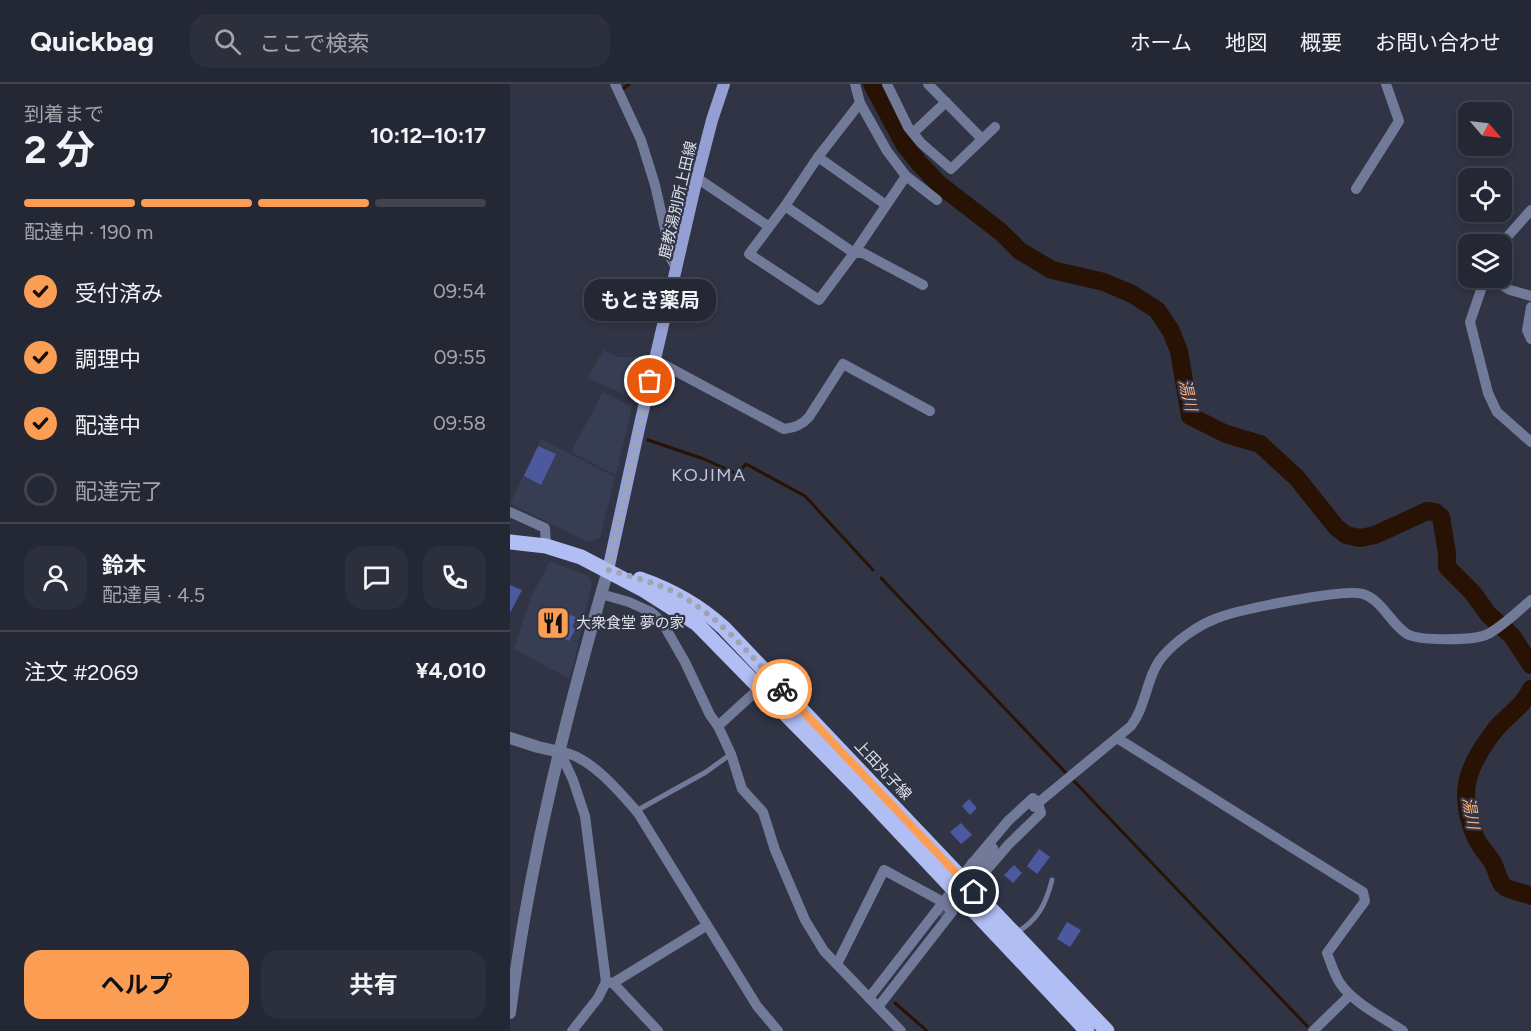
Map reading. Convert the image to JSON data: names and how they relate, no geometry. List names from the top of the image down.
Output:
{
  "streets": {
    "main road": ["鹿教湯別所上田線", "上田丸子線"]
  },
  "crossings": [
    ["鹿教湯別所上田線", "上田丸子線"]
  ],
  "districts": ["KOJIMA"],
  "water": ["湯川"],
  "places": {
    "other": ["もとき薬局"],
    "restaurant": ["大衆食堂 夢の家"]
  },
  "north": "bottom right",
  "page": {
    "header": "Quickbag",
    "search": "ここで検索",
    "nav": [
      "ホーム",
      "地図",
      "概要",
      "お問い合わせ"
    ],
    "heading": ["2 分", "到着まで", "10:12–10:17"],
    "panel": [
      "鈴木",
      "配達員 · 4.5",
      "注文 #2069",
      "¥4,010"
    ],
    "bar": "配達中 · 190 m",
    "list": [
      ["受付済み", "09:54"],
      ["調理中", "09:55"],
      ["配達中", "09:58"],
      "配達完了"
    ],
    "bubble": "もとき薬局",
    "buttons": ["ヘルプ", "共有"]
  }
}
